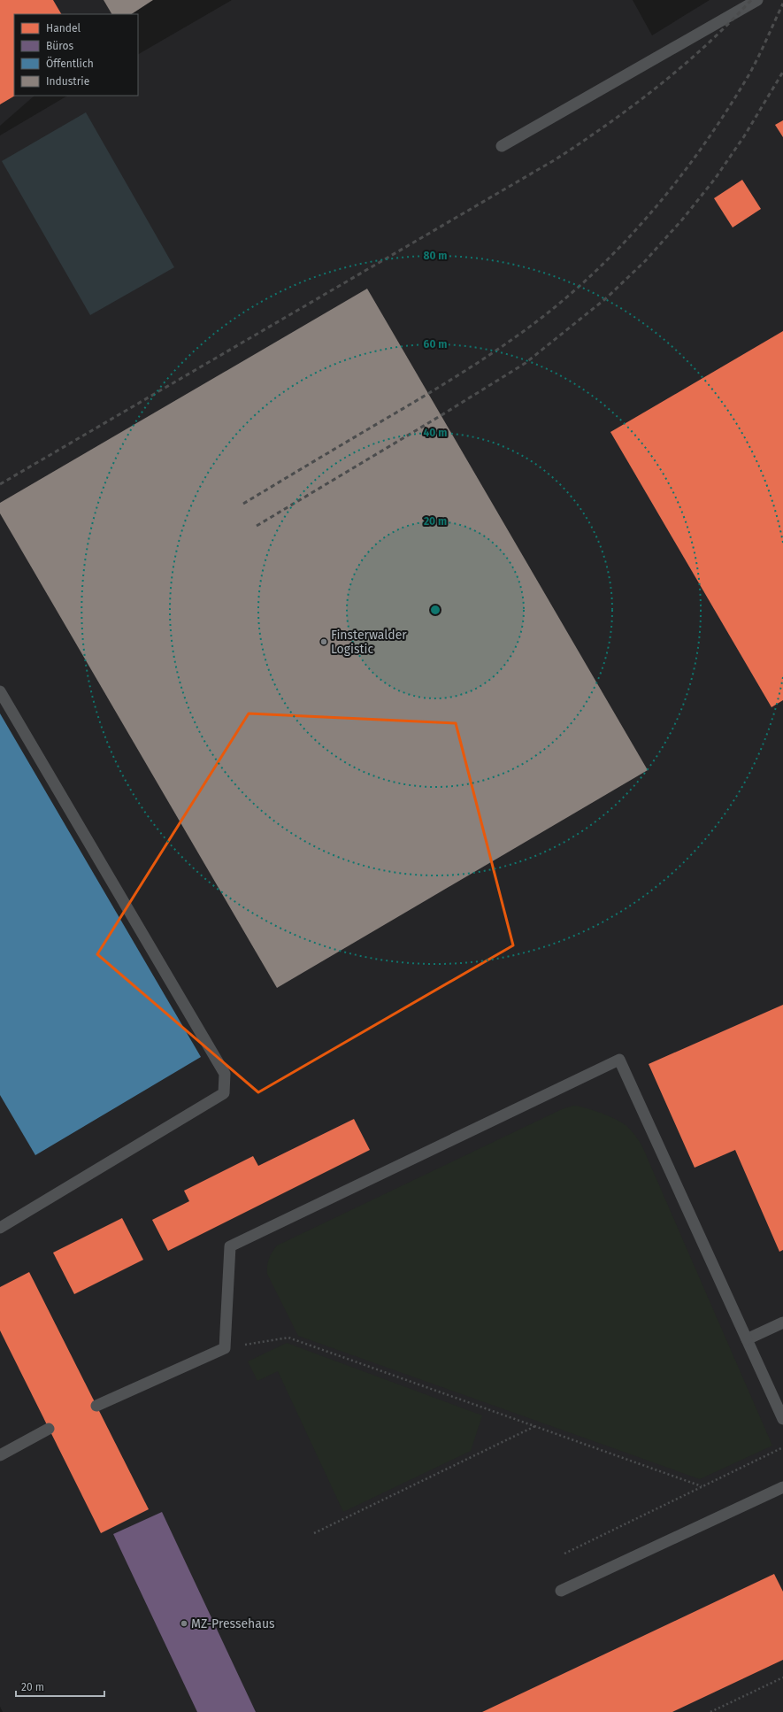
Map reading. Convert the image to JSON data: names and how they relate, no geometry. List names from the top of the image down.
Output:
{
  "places": ["Finsterwalder Logistic", "MZ-Pressehaus"],
  "legend": [
    "Handel",
    "Büros",
    "Öffentlich",
    "Industrie"
  ],
  "scale_bar": "20 m",
  "rings": [
    "80 m",
    "60 m",
    "40 m",
    "20 m"
  ]
}
